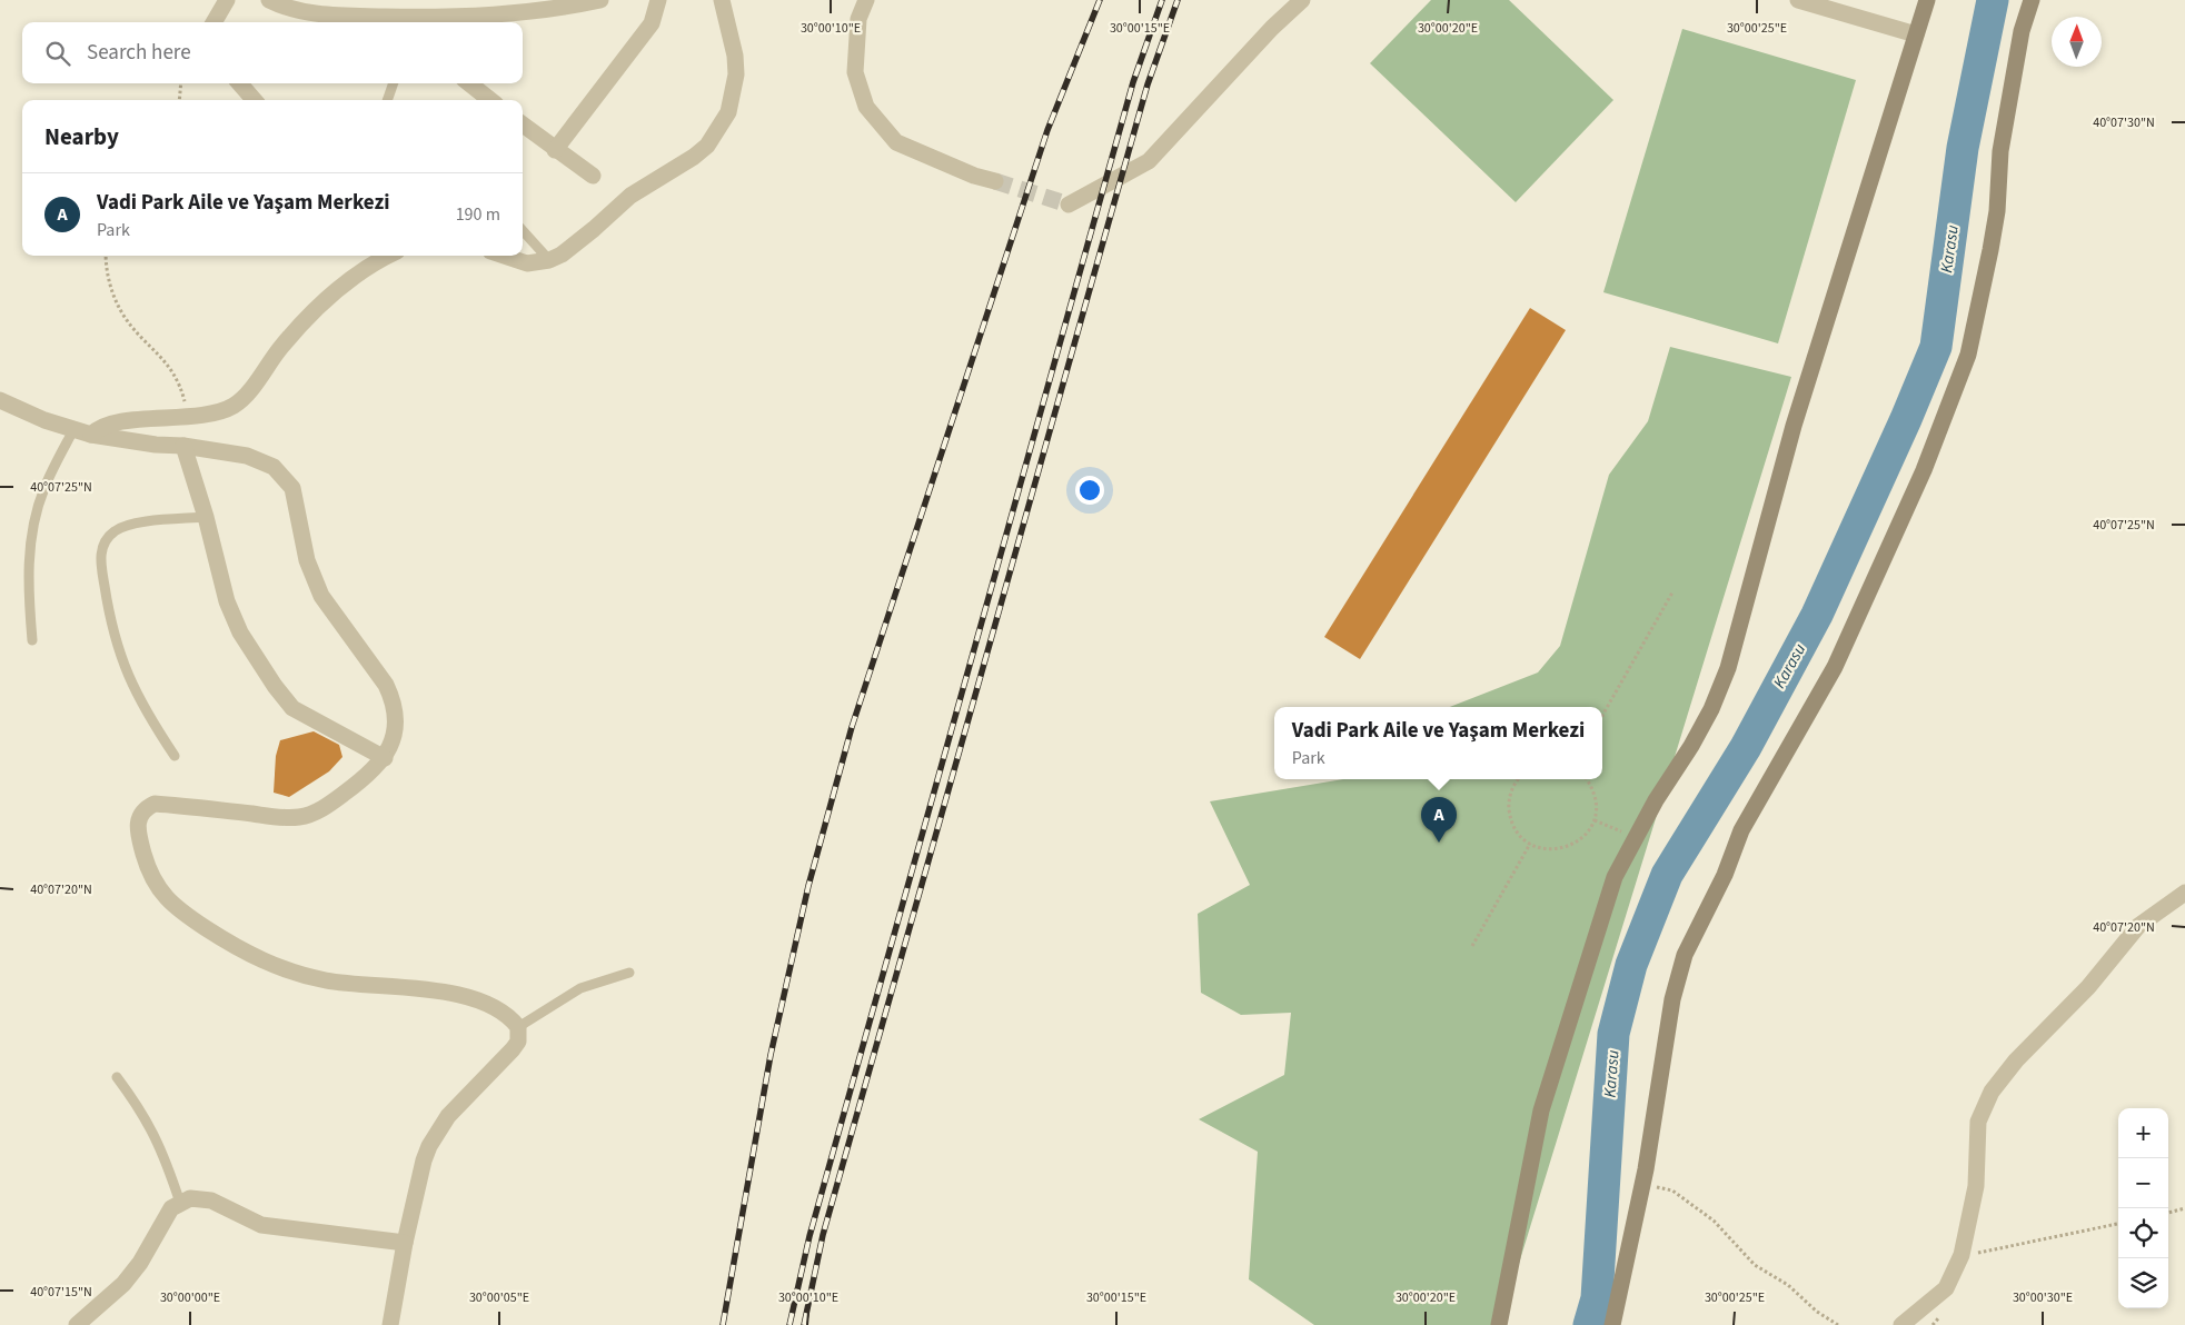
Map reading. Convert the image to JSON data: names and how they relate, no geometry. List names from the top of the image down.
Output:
{
  "water": ["Karasu"],
  "north": "top",
  "page": {
    "search": "Search here",
    "heading": "Nearby",
    "list": [
      {
        "mark": "A",
        "name": "Vadi Park Aile ve Yaşam Merkezi",
        "note": "Park",
        "value": "190 m"
      }
    ],
    "popup": ["Vadi Park Aile ve Yaşam Merkezi", "Park"],
    "pins": "A",
    "map_buttons": ["+", "−"]
  },
  "coordinates": [
    "30°00'10\"E",
    "30°00'15\"E",
    "30°00'20\"E",
    "30°00'25\"E",
    "40°07'30\"N",
    "40°07'25\"N",
    "40°07'20\"N",
    "40°07'15\"N",
    "30°00'00\"E",
    "30°00'05\"E",
    "30°00'30\"E"
  ]
}
